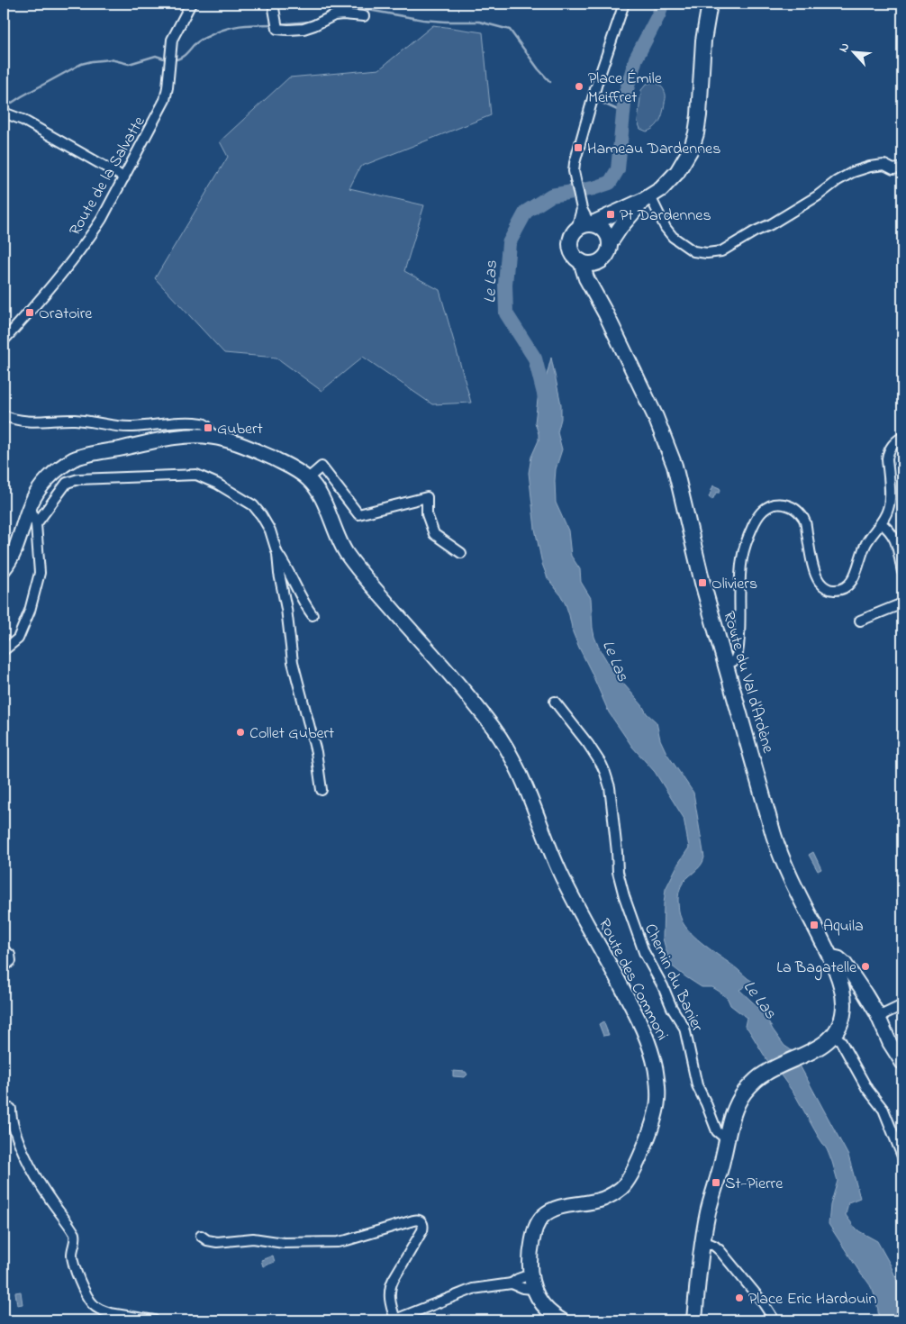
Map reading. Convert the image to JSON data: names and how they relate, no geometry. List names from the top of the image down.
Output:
{
  "streets": {
    "main road": ["Route du Val d'Ardène"],
    "street": ["Route de la Salvatte", "Chemin du Banier", "Route des Commoni"]
  },
  "crossings": [
    ["Route du Val d'Ardène", "Chemin du Banier"]
  ],
  "water": ["Le Las"],
  "places": {
    "other": [
      "Place Émile Meiffret",
      "Collet Gubert",
      "La Bagatelle",
      "Place Eric Hardouin"
    ],
    "transit": [
      "Hameau Dardennes",
      "Pt Dardennes",
      "Oratoire",
      "Gubert",
      "Oliviers",
      "Aquila",
      "St-Pierre"
    ]
  },
  "north": "top left"
}
